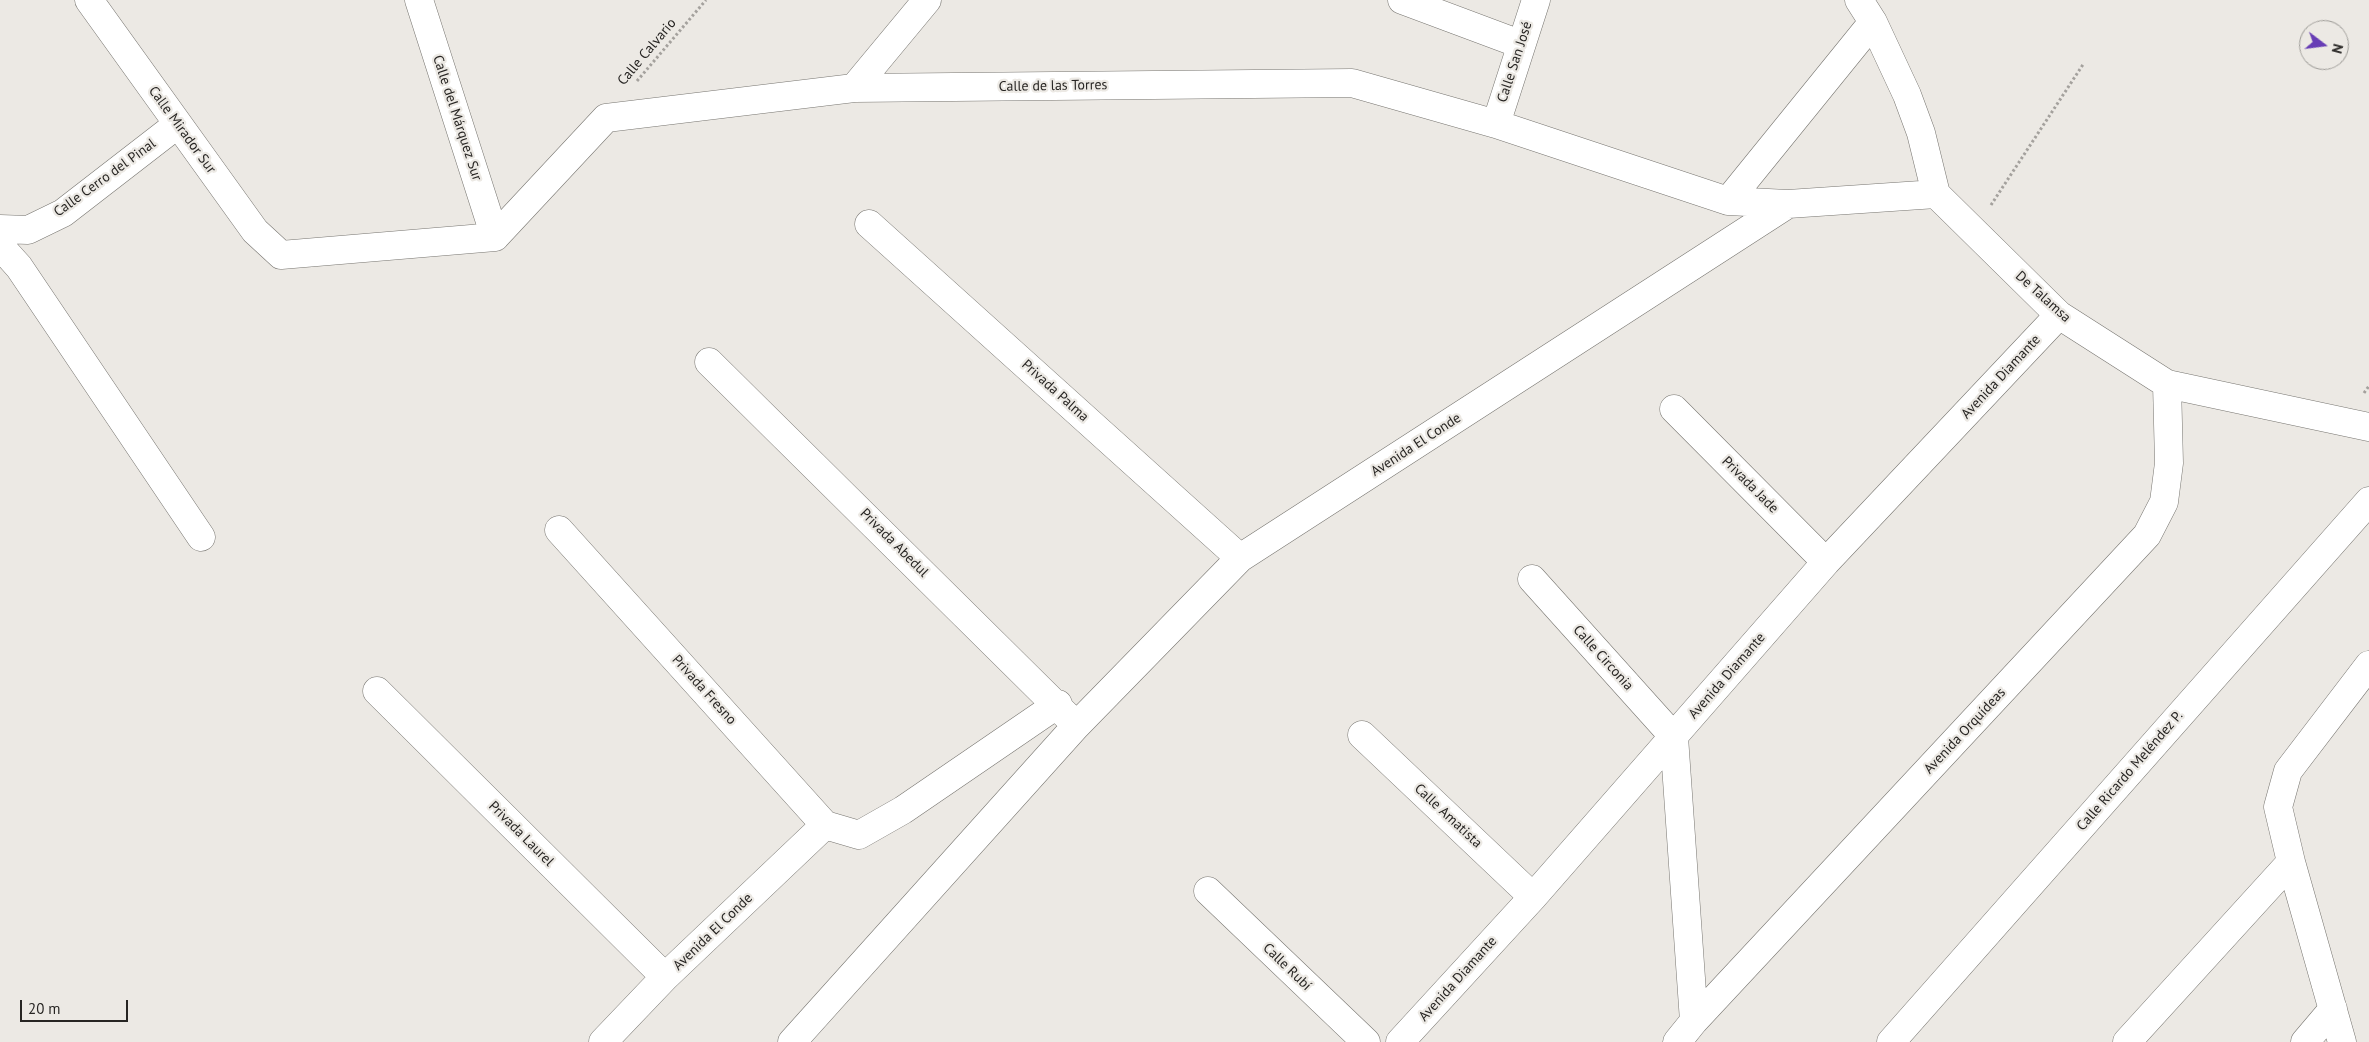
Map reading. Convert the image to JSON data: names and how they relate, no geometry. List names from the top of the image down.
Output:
{
  "streets": {
    "street": [
      "Calle San José",
      "Calle de las Torres",
      "Calle del Márquez Sur",
      "Calle Mirador Sur",
      "Calle Cerro del Pinal",
      "De Talamsa",
      "Avenida Diamante",
      "Privada Palma",
      "Avenida El Conde",
      "Privada Jade",
      "Privada Abedul",
      "Calle Circonia",
      "Privada Fresno",
      "Avenida Orquídeas",
      "Calle Ricardo Meléndez P.",
      "Calle Amatista",
      "Privada Laurel",
      "Calle Rubí"
    ],
    "path": ["Calle Calvario"]
  },
  "crossings": [
    ["Calle Calvario", "Calle de las Torres"],
    ["Calle San José", "Calle de las Torres"],
    ["Calle de las Torres", "De Talamsa"],
    ["Calle de las Torres", "Avenida El Conde"],
    ["Calle del Márquez Sur", "Calle Mirador Sur"],
    ["Calle Mirador Sur", "Calle Cerro del Pinal"],
    ["De Talamsa", "Avenida Diamante"],
    ["De Talamsa", "Avenida Orquídeas"],
    ["Avenida Diamante", "Privada Jade"],
    ["Avenida Diamante", "Calle Circonia"],
    ["Avenida Diamante", "Calle Amatista"],
    ["Privada Palma", "Avenida El Conde"],
    ["Avenida El Conde", "Privada Abedul"],
    ["Avenida El Conde", "Privada Fresno"],
    ["Avenida El Conde", "Privada Laurel"]
  ],
  "scale_bar": "20 m",
  "north": "right"
}
